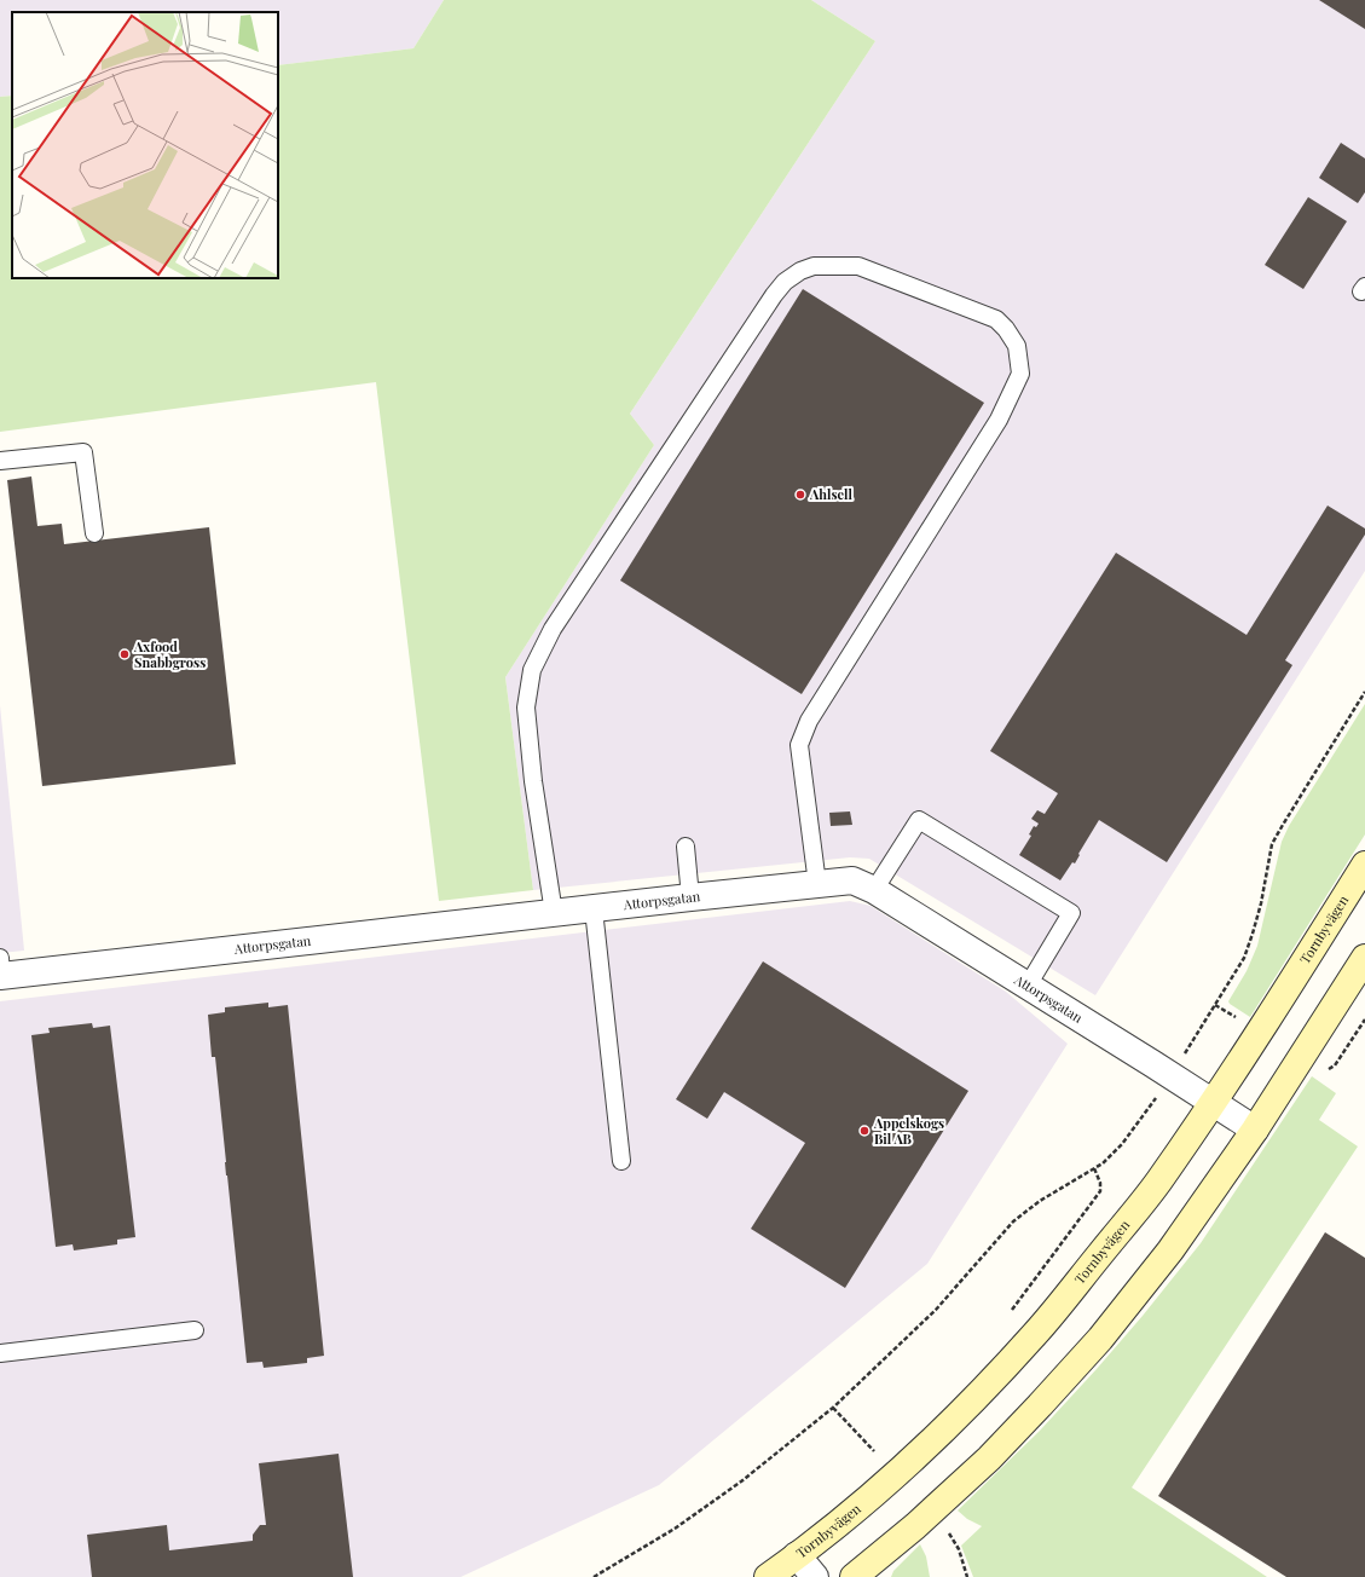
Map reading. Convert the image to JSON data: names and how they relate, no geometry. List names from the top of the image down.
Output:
{
  "streets": {
    "main road": ["Tornbyvägen"],
    "street": ["Attorpsgatan"]
  },
  "crossings": [
    ["Attorpsgatan", "Tornbyvägen"]
  ],
  "places": ["Ahlsell", "Axfood Snabbgross", "Appelskogs Bil AB"]
}
